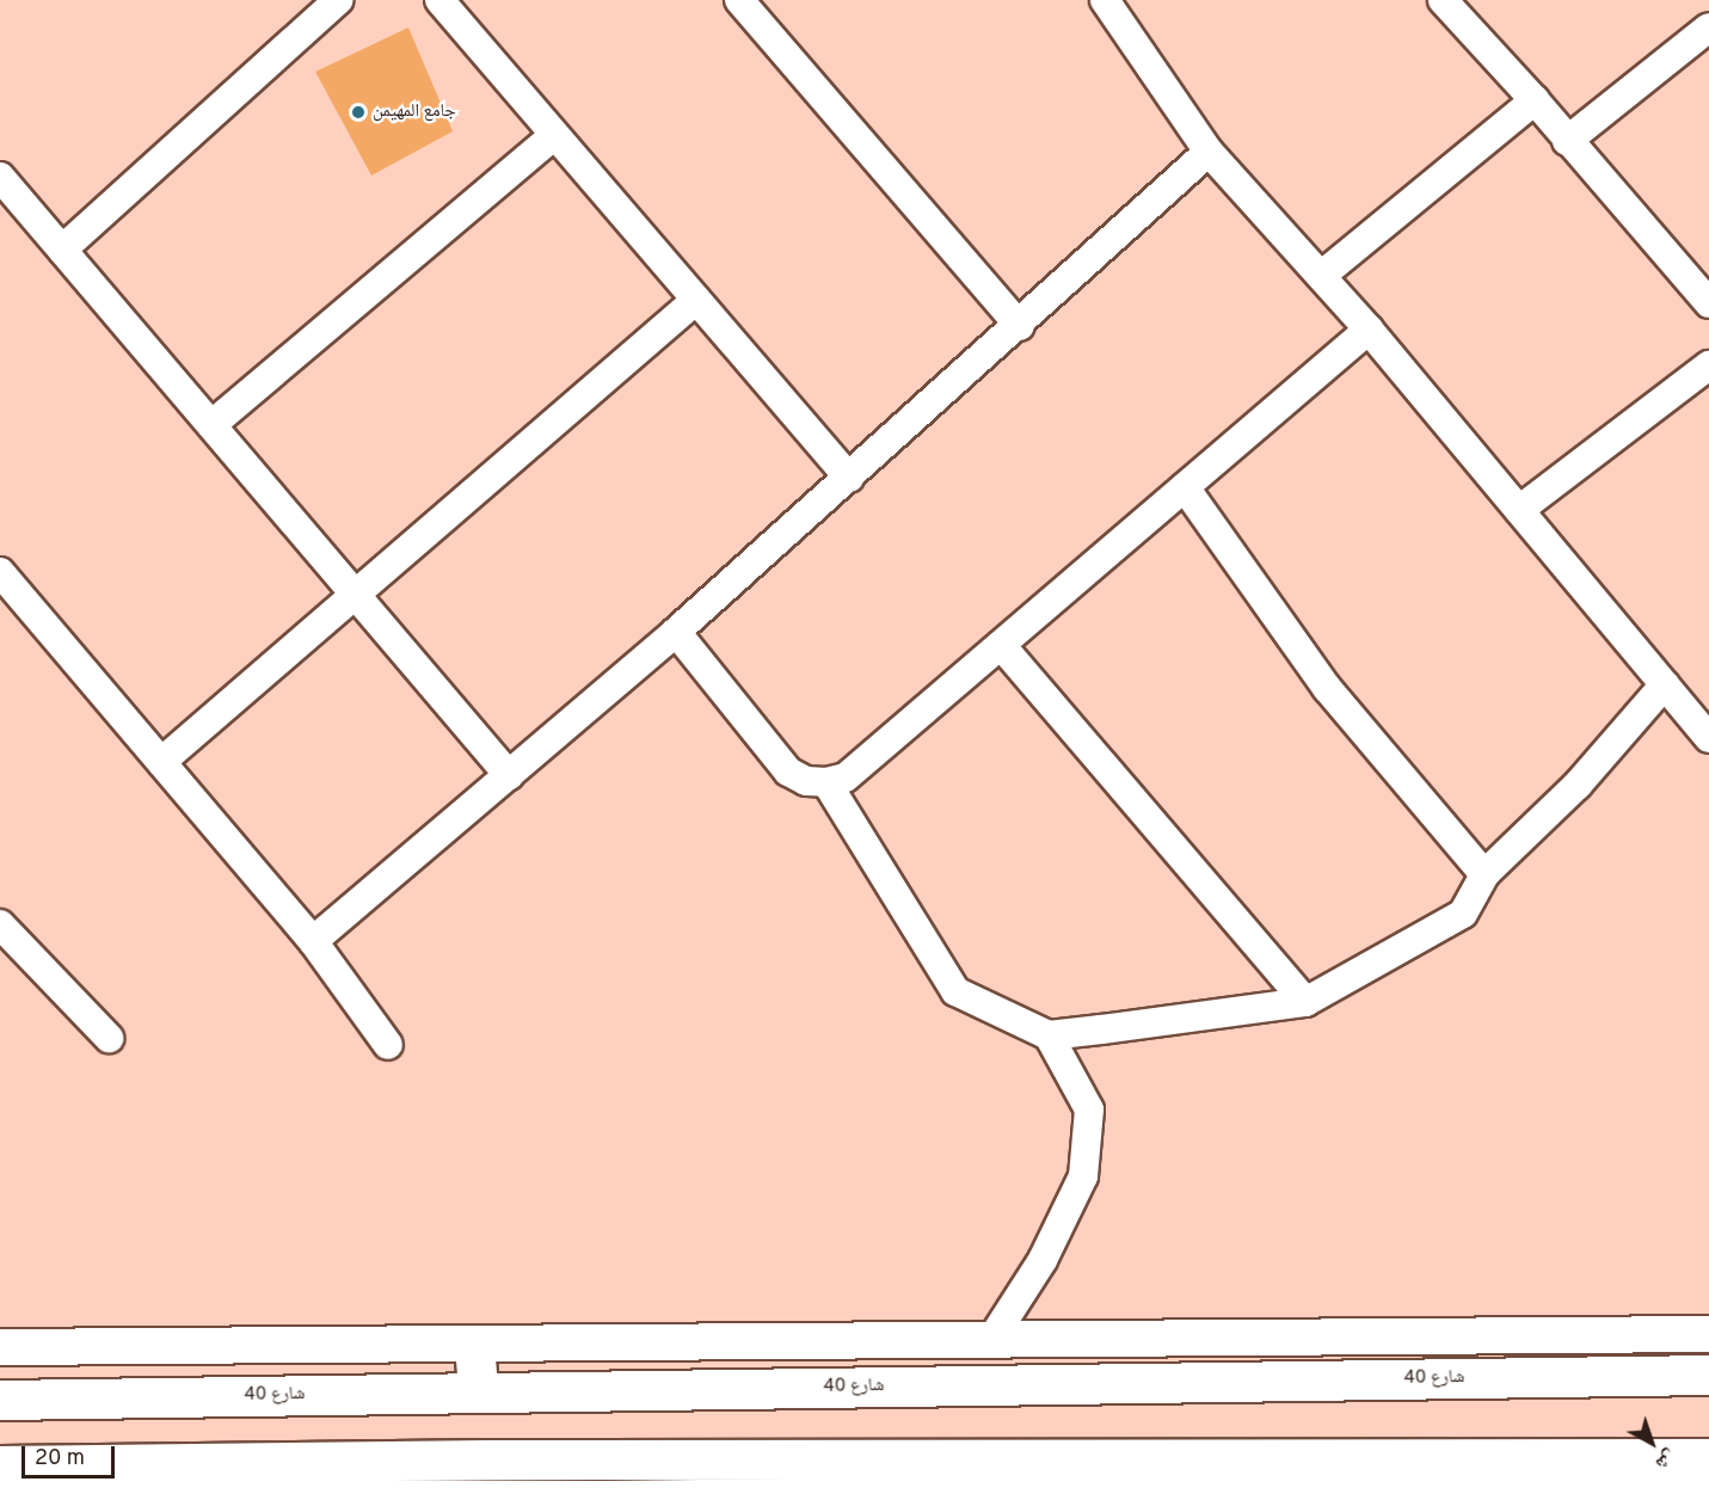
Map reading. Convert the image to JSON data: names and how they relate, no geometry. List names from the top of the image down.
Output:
{
  "streets": {
    "main road": ["شارع 40"]
  },
  "places": ["جامع المهيمن"],
  "scale_bar": "20 m",
  "north": "bottom right"
}
